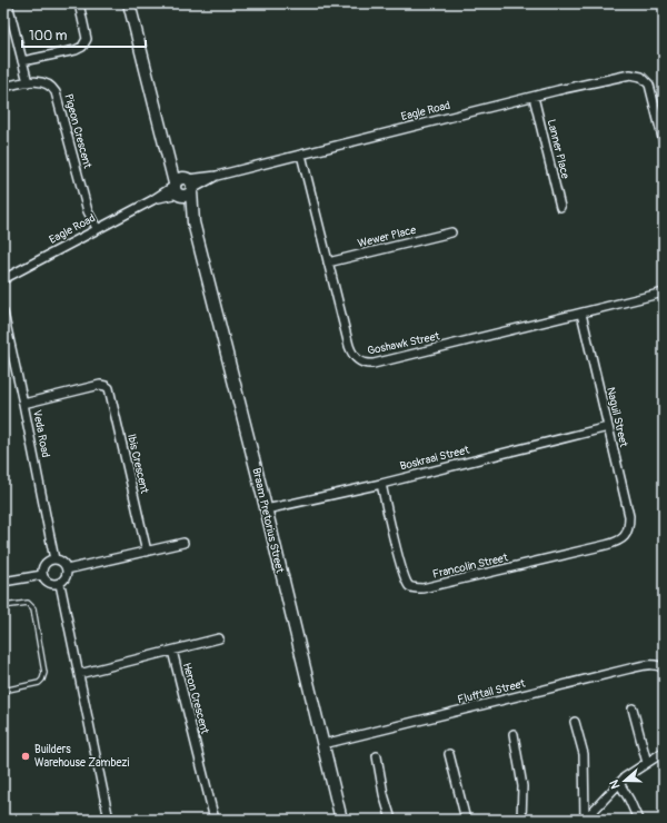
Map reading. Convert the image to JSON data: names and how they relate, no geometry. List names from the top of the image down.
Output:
{
  "streets": {
    "street": [
      "Eagle Road",
      "Pigeon Crescent",
      "Lanner Place",
      "Wewer Place",
      "Goshawk Street",
      "Naguil Street",
      "Veda Road",
      "Boskraai Street",
      "Ibis Crescent",
      "Braam Pretorius Street",
      "Francolin Street",
      "Flufftail Street",
      "Heron Crescent"
    ]
  },
  "crossings": [
    ["Eagle Road", "Pigeon Crescent"],
    ["Eagle Road", "Lanner Place"],
    ["Eagle Road", "Goshawk Street"],
    ["Eagle Road", "Braam Pretorius Street"],
    ["Wewer Place", "Goshawk Street"],
    ["Goshawk Street", "Naguil Street"],
    ["Naguil Street", "Boskraai Street"],
    ["Naguil Street", "Francolin Street"],
    ["Veda Road", "Ibis Crescent"],
    ["Boskraai Street", "Braam Pretorius Street"],
    ["Boskraai Street", "Francolin Street"],
    ["Braam Pretorius Street", "Flufftail Street"]
  ],
  "places": ["Builders Warehouse Zambezi"],
  "scale_bar": "100 m",
  "north": "left"
}
